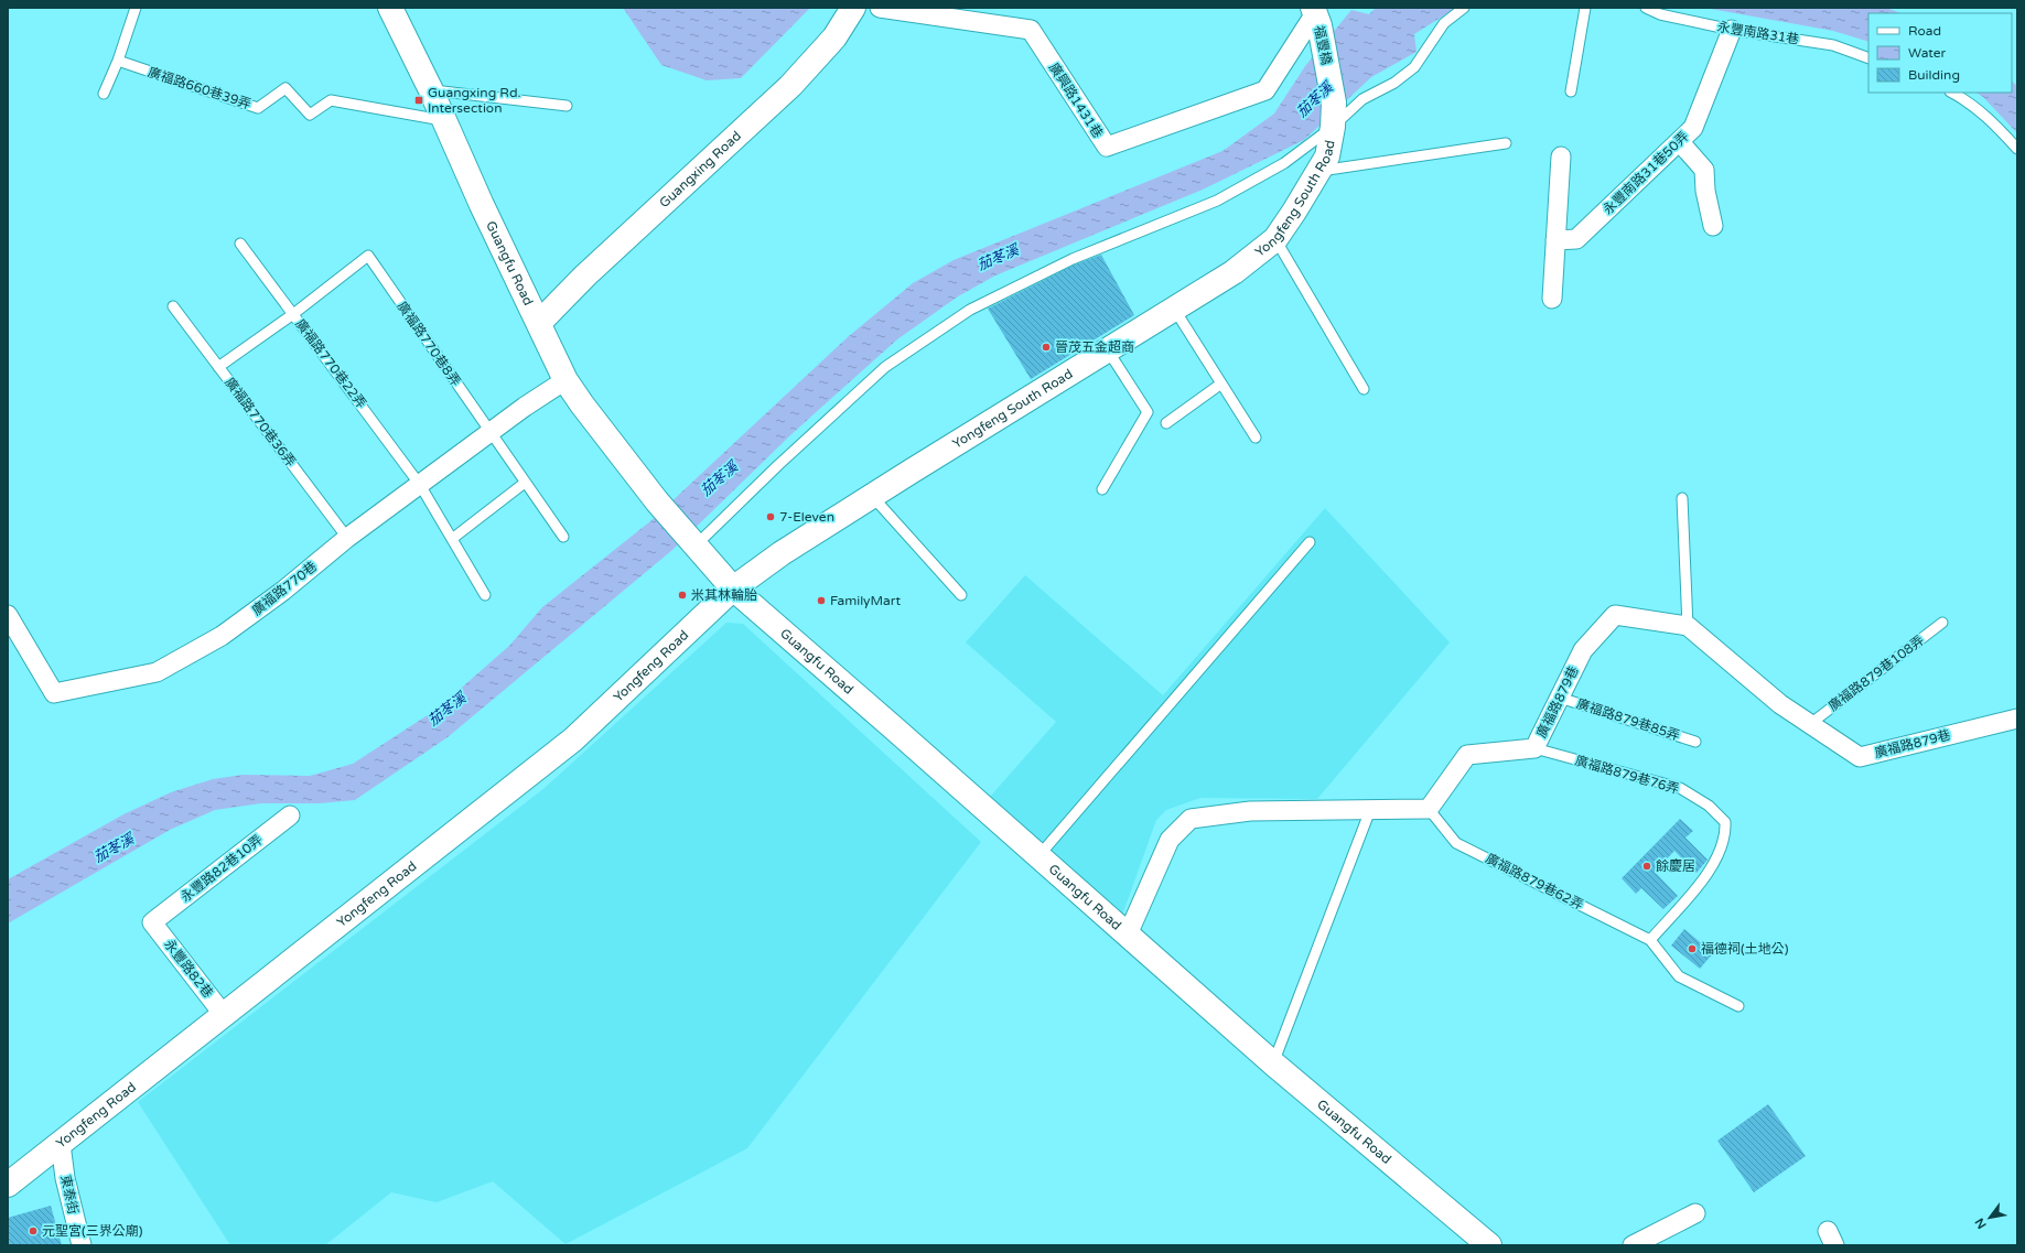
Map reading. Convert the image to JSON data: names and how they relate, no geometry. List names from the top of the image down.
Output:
{
  "streets": {
    "street": [
      "福豐橋",
      "廣興路1431巷",
      "Guangxing Road",
      "永豐南路31巷50弄",
      "Yongfeng South Road",
      "Guangfu Road",
      "廣福路770巷",
      "Yongfeng Road",
      "廣福路879巷",
      "永豐路82巷10弄",
      "永豐路82巷",
      "東泰街"
    ],
    "lane": [
      "永豐南路31巷",
      "廣福路660巷39弄",
      "廣福路770巷8弄",
      "廣福路770巷22弄",
      "廣福路770巷36弄",
      "廣福路879巷108弄",
      "廣福路879巷85弄",
      "廣福路879巷76弄",
      "廣福路879巷62弄"
    ]
  },
  "crossings": [
    ["永豐南路31巷", "永豐南路31巷50弄"],
    ["福豐橋", "廣興路1431巷"],
    ["福豐橋", "Yongfeng South Road"],
    ["廣福路660巷39弄", "Guangfu Road"],
    ["Guangxing Road", "Guangfu Road"],
    ["Yongfeng South Road", "Guangfu Road"],
    ["Yongfeng South Road", "Yongfeng Road"],
    ["Guangfu Road", "廣福路770巷"],
    ["Guangfu Road", "Yongfeng Road"],
    ["廣福路770巷8弄", "廣福路770巷22弄"],
    ["廣福路770巷8弄", "廣福路770巷"],
    ["廣福路770巷22弄", "廣福路770巷"],
    ["廣福路770巷36弄", "廣福路770巷"],
    ["Yongfeng Road", "永豐路82巷"],
    ["Yongfeng Road", "東泰街"],
    ["廣福路879巷108弄", "廣福路879巷"],
    ["廣福路879巷", "廣福路879巷85弄"],
    ["廣福路879巷", "廣福路879巷76弄"],
    ["廣福路879巷", "廣福路879巷62弄"],
    ["廣福路879巷76弄", "廣福路879巷62弄"],
    ["永豐路82巷10弄", "永豐路82巷"]
  ],
  "water": ["茄苳溪"],
  "places": {
    "transit": ["Guangxing Rd. Intersection"],
    "other": [
      "晉茂五金超商",
      "7-Eleven",
      "米其林輪胎",
      "FamilyMart",
      "餘慶居",
      "福德祠(土地公)",
      "元聖宮(三界公廟)"
    ]
  },
  "legend": ["Road", "Water", "Building"],
  "north": "bottom left"
}
